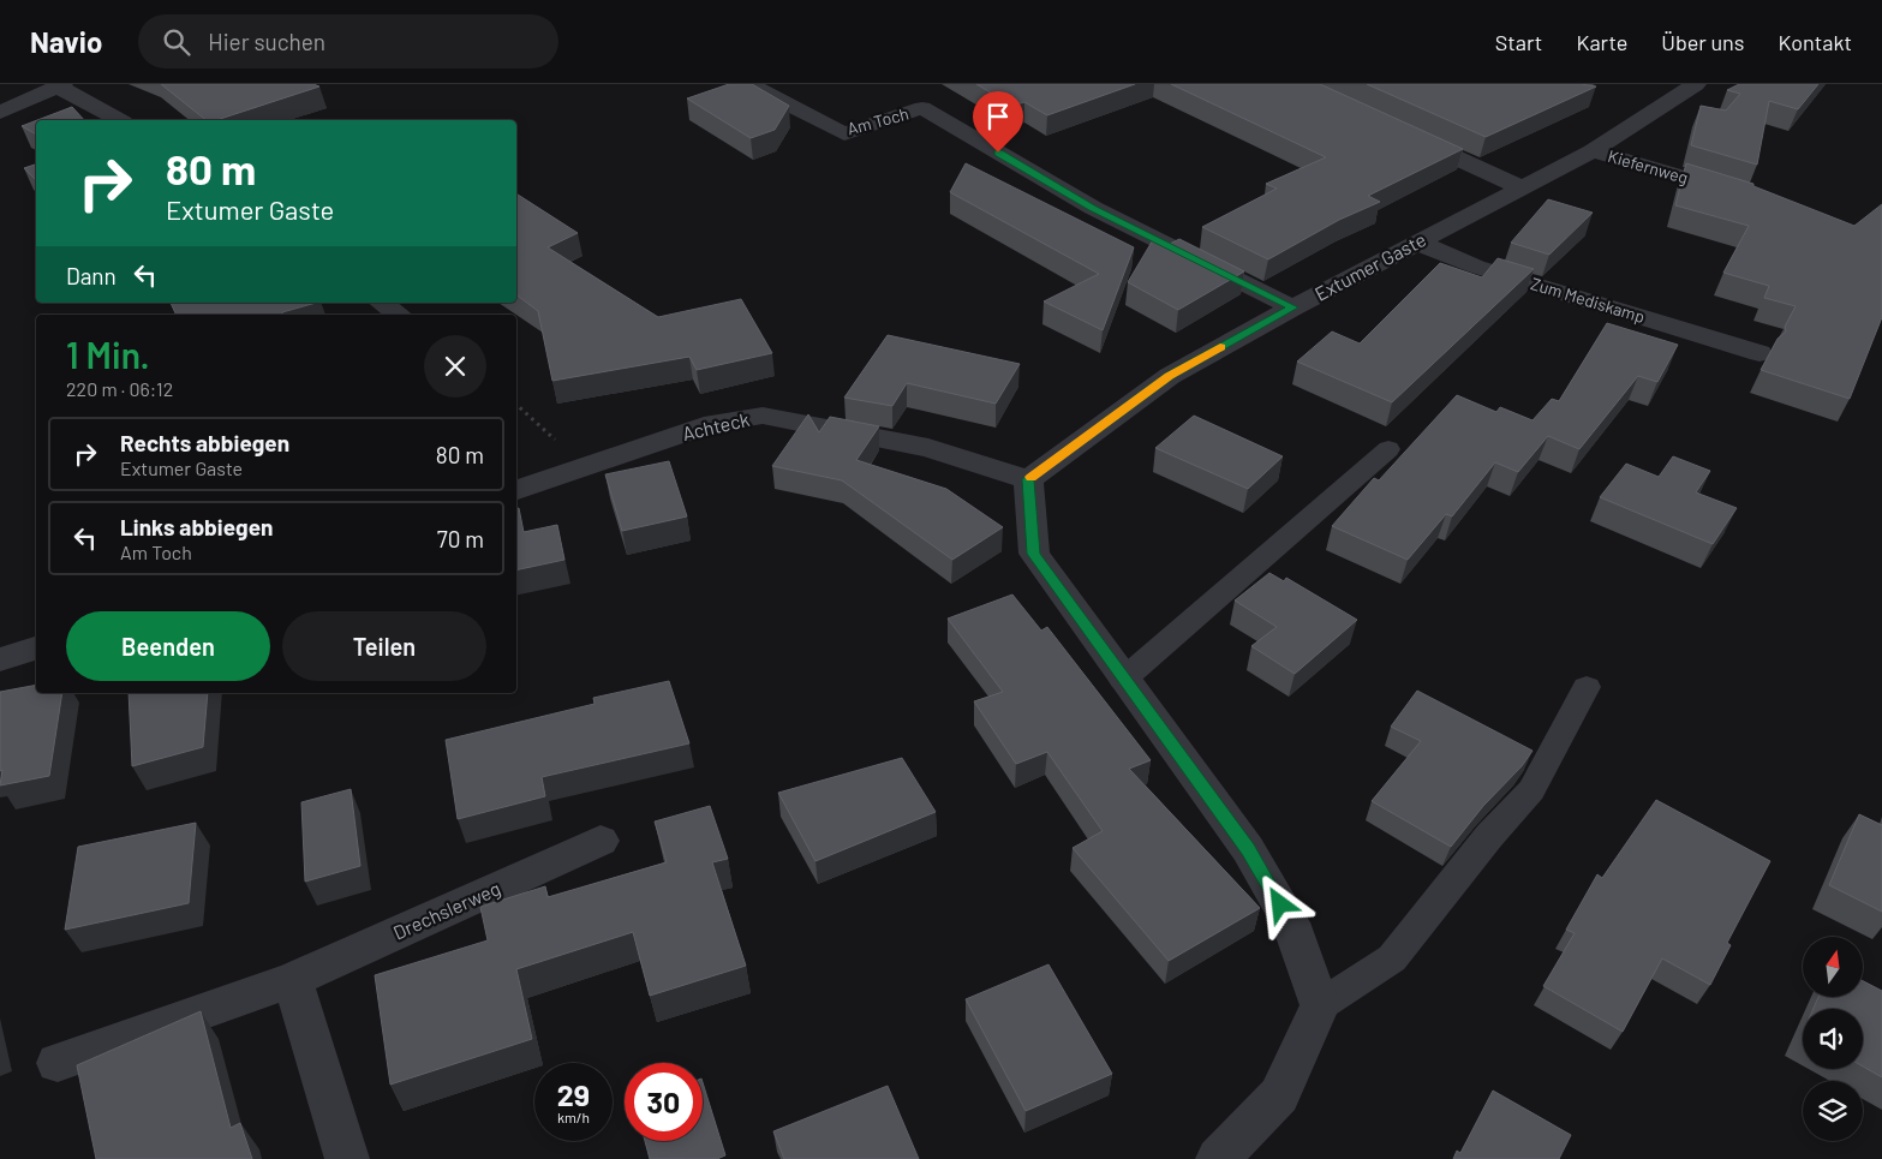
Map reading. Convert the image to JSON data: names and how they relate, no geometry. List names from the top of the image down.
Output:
{
  "streets": {
    "street": [
      "Am Toch",
      "Kiefernweg",
      "Extumer Gaste",
      "Zum Mediskamp",
      "Achteck",
      "Drechslerweg"
    ]
  },
  "crossings": [
    ["Am Toch", "Extumer Gaste"],
    ["Kiefernweg", "Extumer Gaste"],
    ["Extumer Gaste", "Zum Mediskamp"],
    ["Extumer Gaste", "Achteck"]
  ],
  "north": "top",
  "page": {
    "header": "Navio",
    "search": "Hier suchen",
    "nav": [
      "Start",
      "Karte",
      "Über uns",
      "Kontakt"
    ],
    "turn": ["80 m", "Extumer Gaste"],
    "then": "Dann",
    "heading": ["1 Min.", "220 m · 06:12"],
    "list": [
      {
        "name": "Rechts abbiegen",
        "note": "Extumer Gaste",
        "value": "80 m"
      },
      {
        "name": "Links abbiegen",
        "note": "Am Toch",
        "value": "70 m"
      }
    ],
    "buttons": ["Beenden", "Teilen"],
    "speed": "29 km/h",
    "limit": "30"
  }
}
